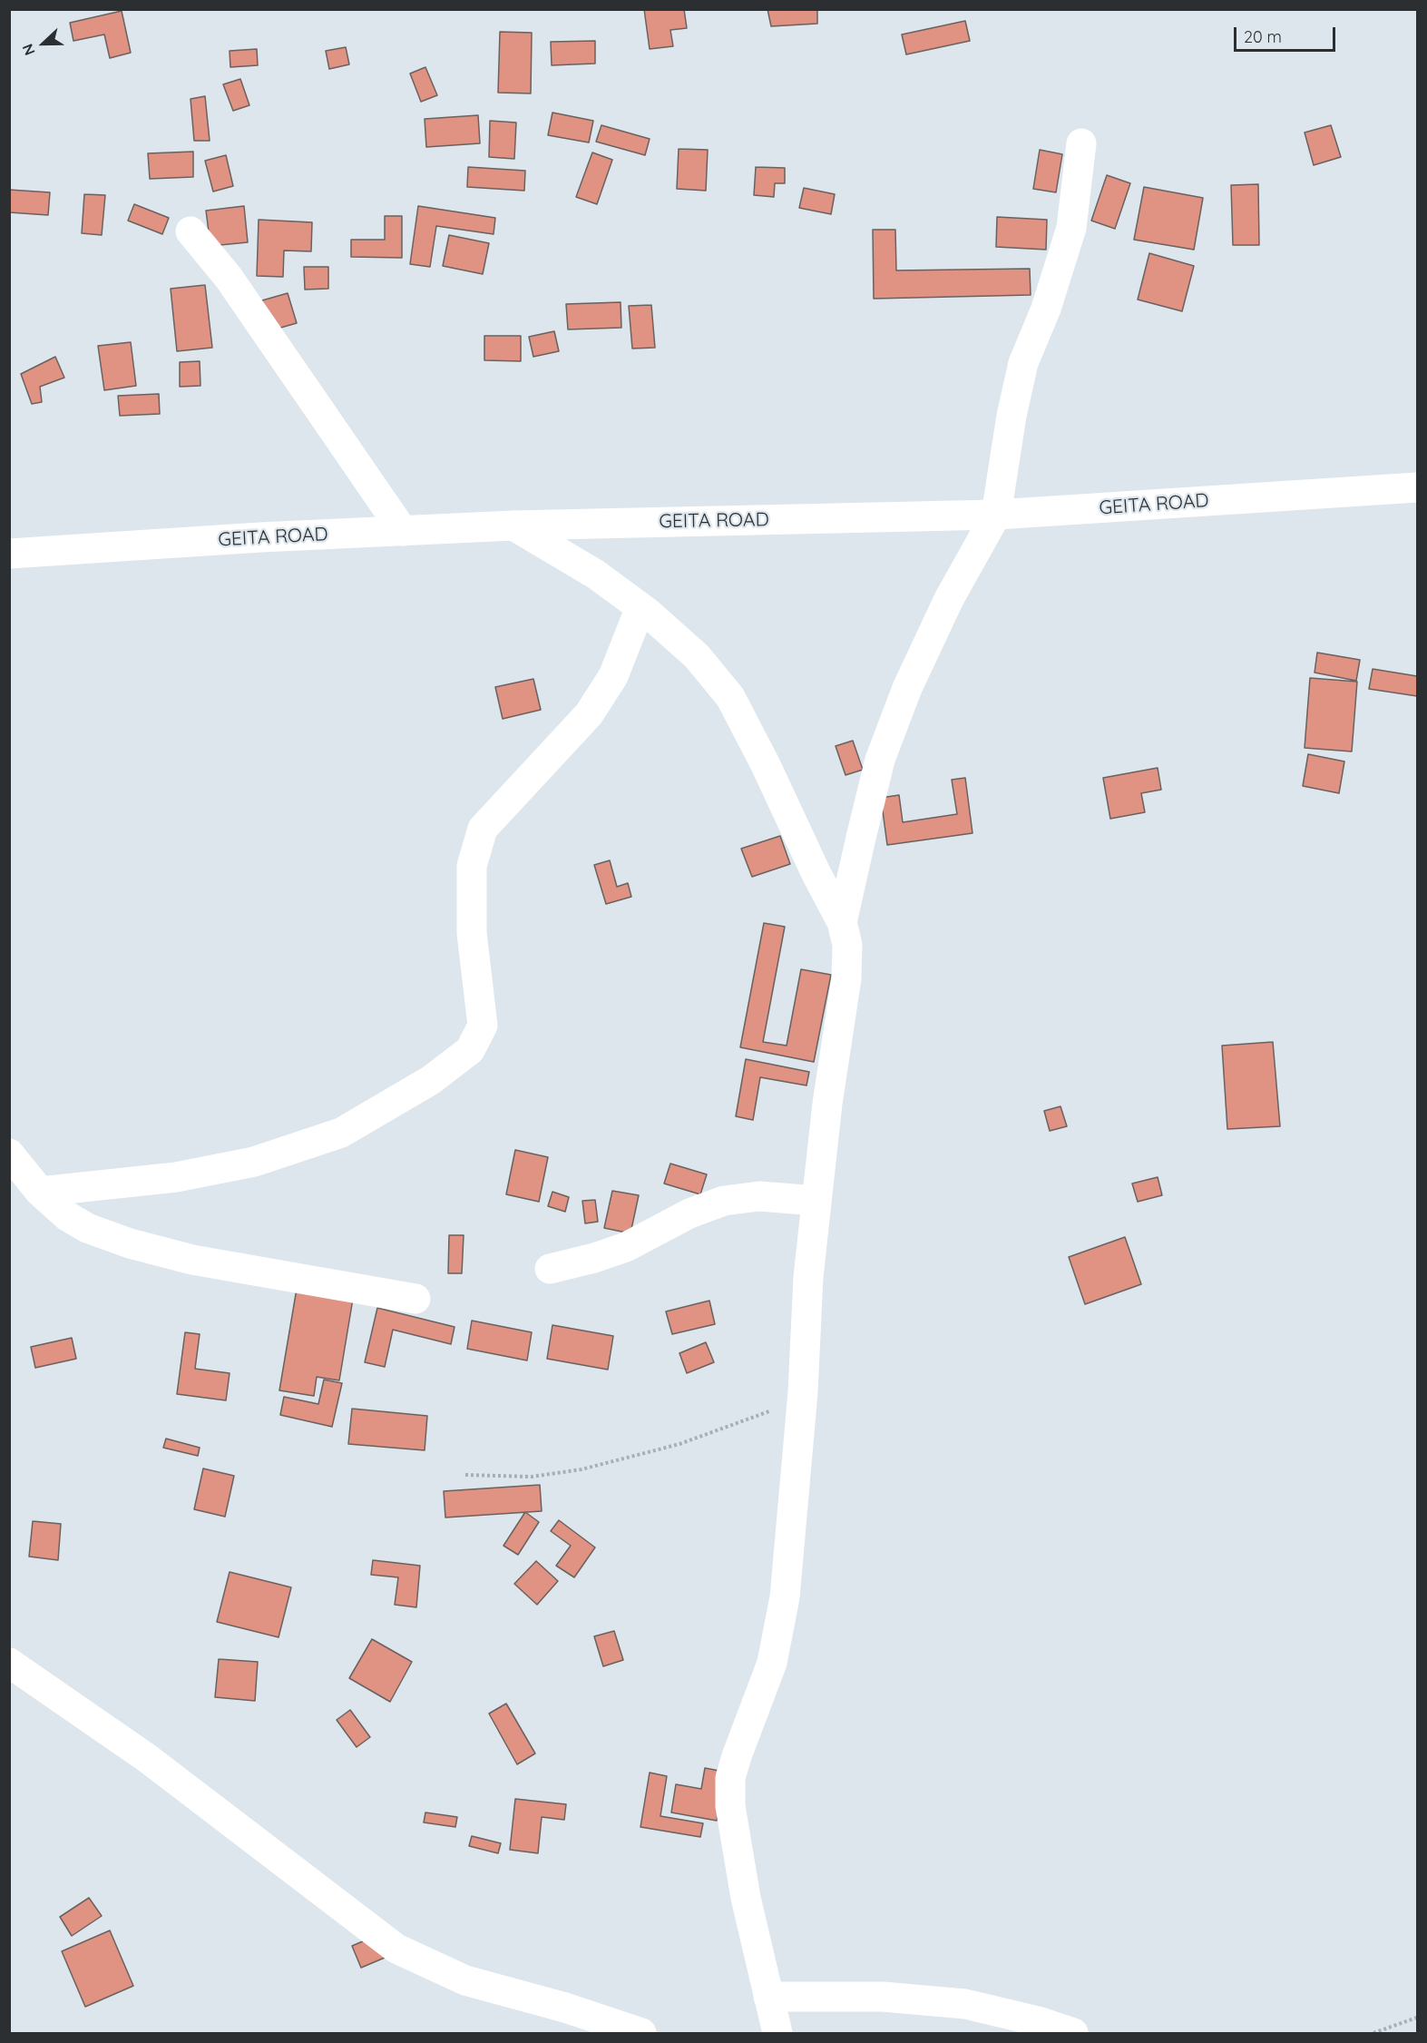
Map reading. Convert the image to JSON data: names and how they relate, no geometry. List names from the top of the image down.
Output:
{
  "streets": {
    "main road": ["GEITA ROAD"]
  },
  "scale_bar": "20 m",
  "north": "left"
}
